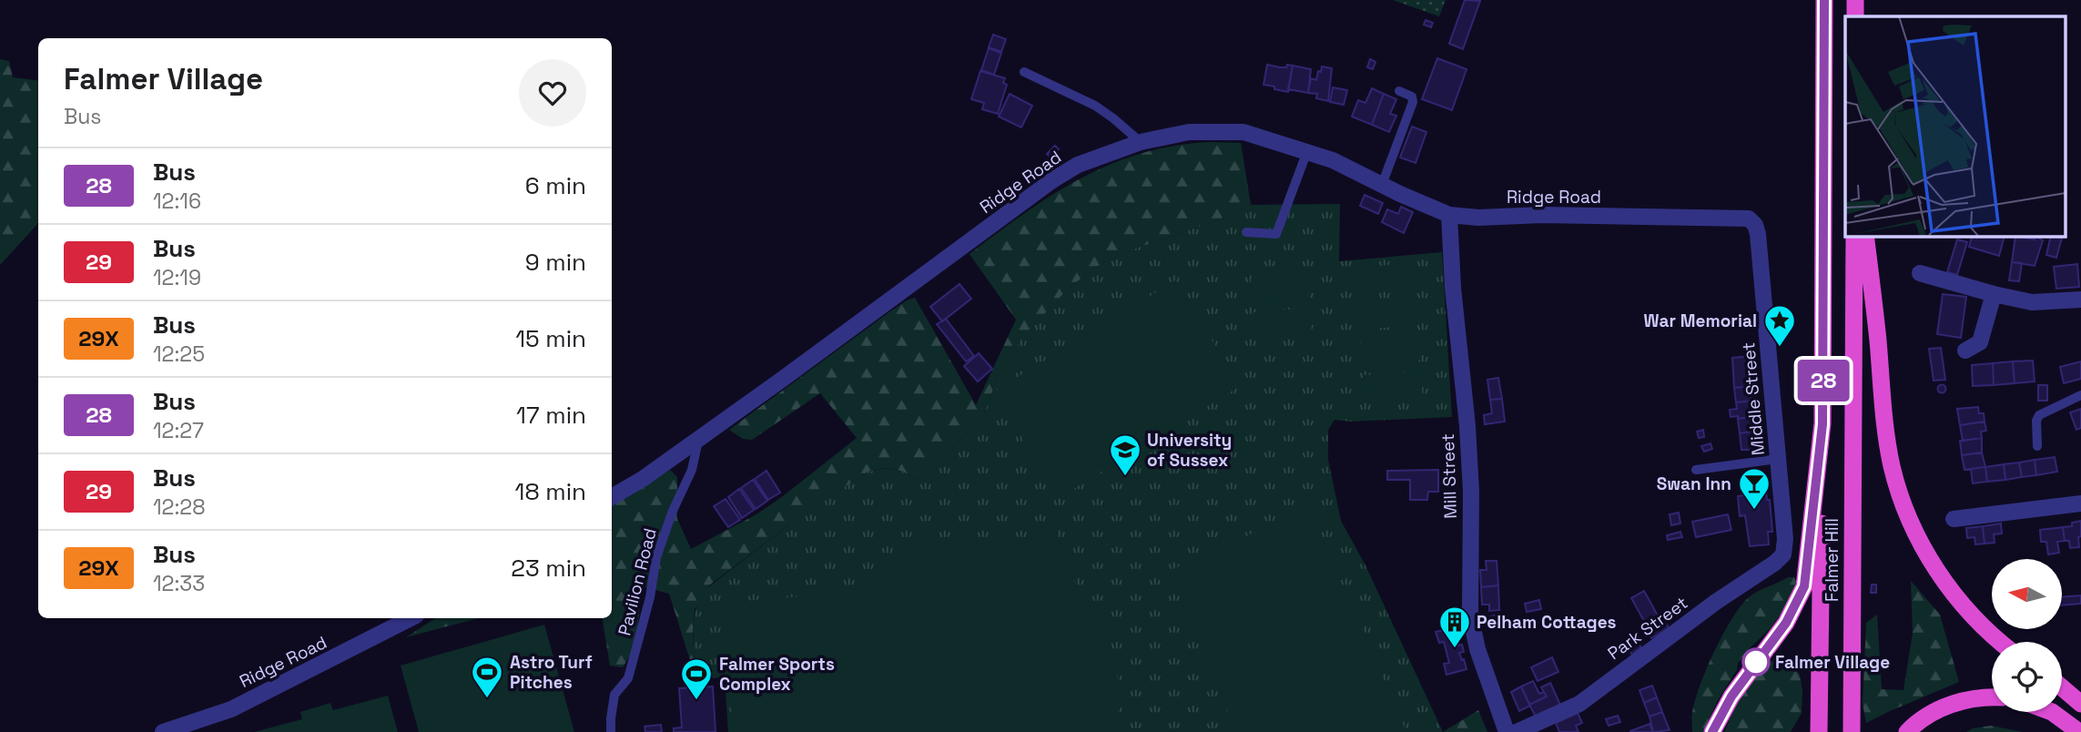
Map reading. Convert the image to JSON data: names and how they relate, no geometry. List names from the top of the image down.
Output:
{
  "streets": {
    "highway": ["Falmer Hill"],
    "street": [
      "Ridge Road",
      "Middle Street",
      "Mill Street",
      "Park Street"
    ],
    "lane": ["Pavilion Road"]
  },
  "crossings": [
    ["Ridge Road", "Middle Street"],
    ["Ridge Road", "Mill Street"],
    ["Ridge Road", "Pavilion Road"],
    ["Middle Street", "Park Street"]
  ],
  "places": {
    "place": ["War Memorial"],
    "school or university": ["University of Sussex"],
    "bar": ["Swan Inn"],
    "building": ["Pelham Cottages"],
    "other": ["Falmer Village"],
    "sports": ["Astro Turf Pitches", "Falmer Sports Complex"]
  },
  "lines": ["bus line 28"],
  "north": "left",
  "page": {
    "on_map": "28",
    "heading": ["Falmer Village", "Bus"],
    "list": [
      {
        "mark": "28",
        "name": "Bus",
        "note": "12:16",
        "value": "6 min"
      },
      {
        "mark": "29",
        "name": "Bus",
        "note": "12:19",
        "value": "9 min"
      },
      {
        "mark": "29X",
        "name": "Bus",
        "note": "12:25",
        "value": "15 min"
      },
      {
        "mark": "28",
        "name": "Bus",
        "note": "12:27",
        "value": "17 min"
      },
      {
        "mark": "29",
        "name": "Bus",
        "note": "12:28",
        "value": "18 min"
      },
      {
        "mark": "29X",
        "name": "Bus",
        "note": "12:33",
        "value": "23 min"
      }
    ]
  }
}
